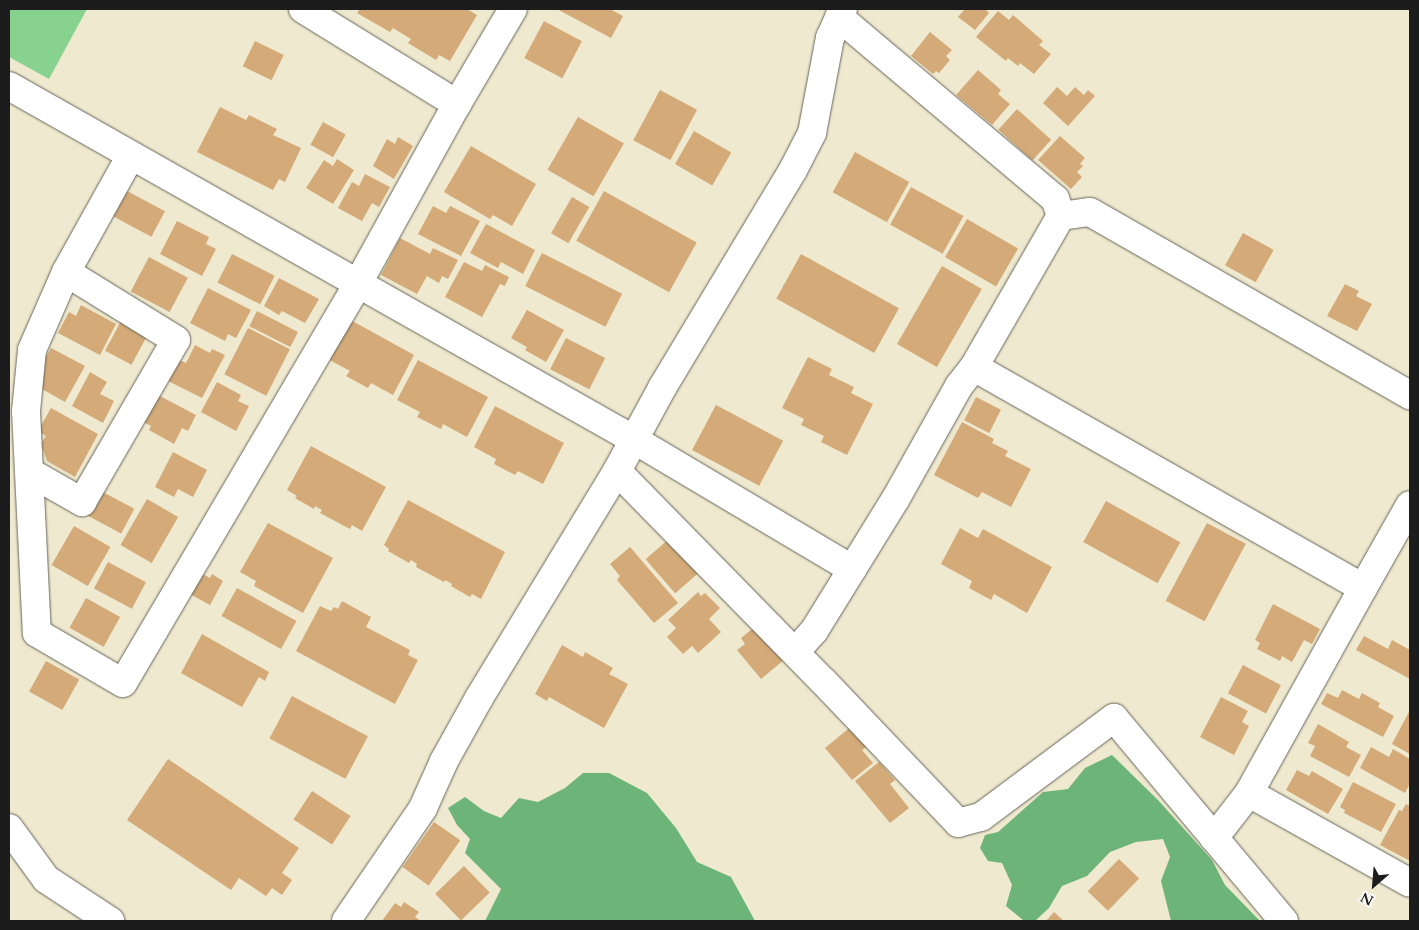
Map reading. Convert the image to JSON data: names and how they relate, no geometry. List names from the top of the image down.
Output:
{
  "north": "bottom left"
}
